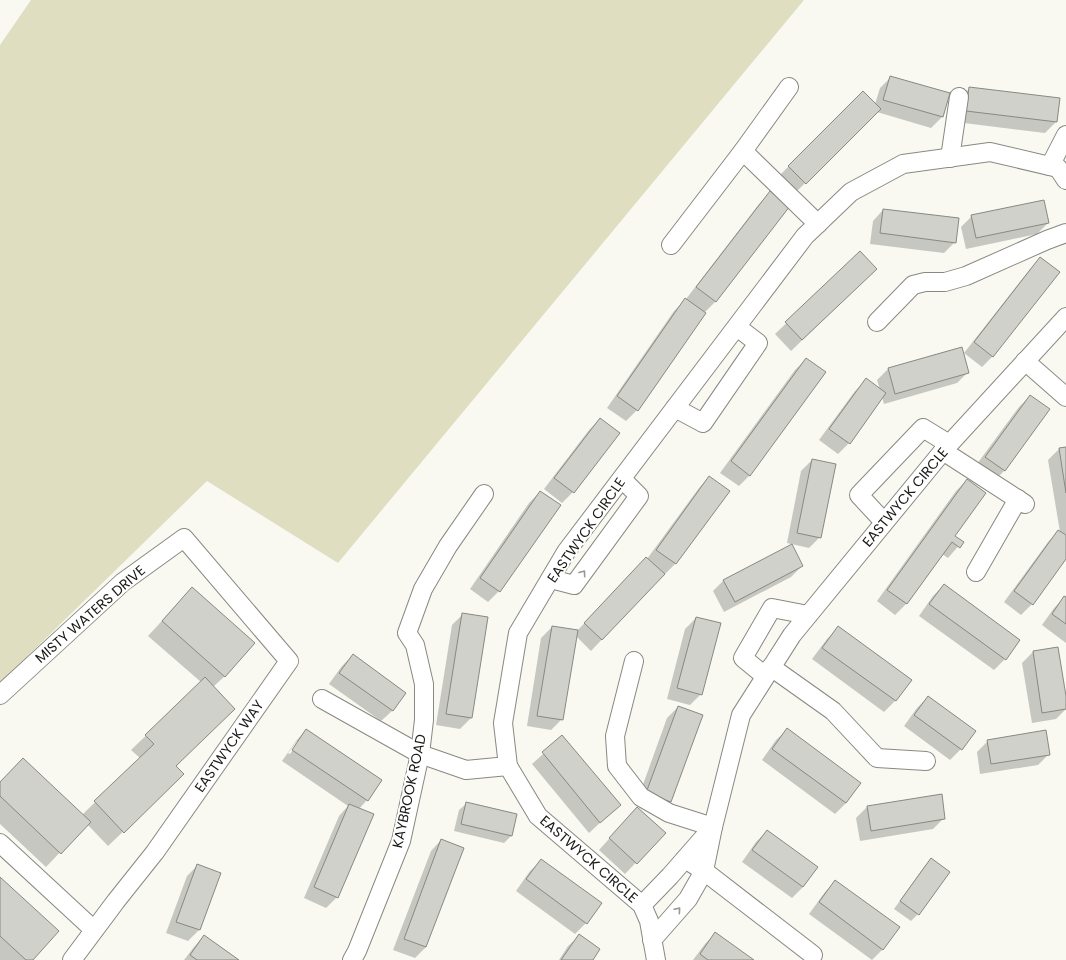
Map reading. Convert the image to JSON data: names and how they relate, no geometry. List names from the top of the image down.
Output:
{
  "streets": {
    "street": [
      "EASTWYCK CIRCLE",
      "MISTY WATERS DRIVE",
      "EASTWYCK WAY",
      "KAYBROOK ROAD"
    ]
  },
  "crossings": [
    ["MISTY WATERS DRIVE", "EASTWYCK WAY"]
  ]
}
